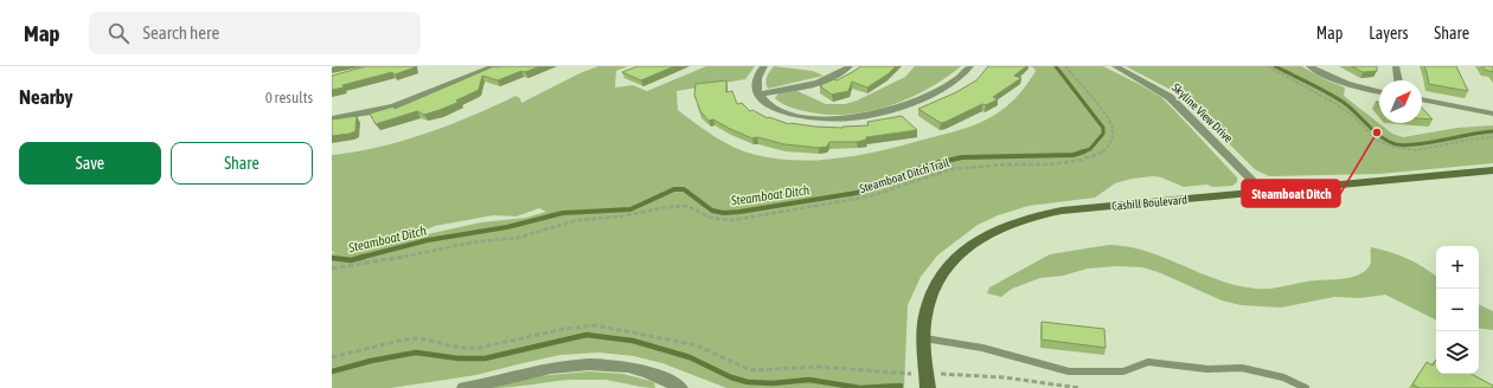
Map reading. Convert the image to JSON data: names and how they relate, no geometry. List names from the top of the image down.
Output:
{
  "streets": {
    "street": ["Skyline View Drive", "Cashill Boulevard"],
    "path": ["Steamboat Ditch Trail"]
  },
  "crossings": [
    ["Skyline View Drive", "Cashill Boulevard"]
  ],
  "water": ["Steamboat Ditch"],
  "places": ["Steamboat Ditch"],
  "north": "top right",
  "page": {
    "header": "Map",
    "search": "Search here",
    "nav": ["Map", "Layers", "Share"],
    "heading": ["Nearby", "0 results"],
    "buttons": ["Save", "Share"],
    "map_buttons": ["+", "−"]
  }
}
